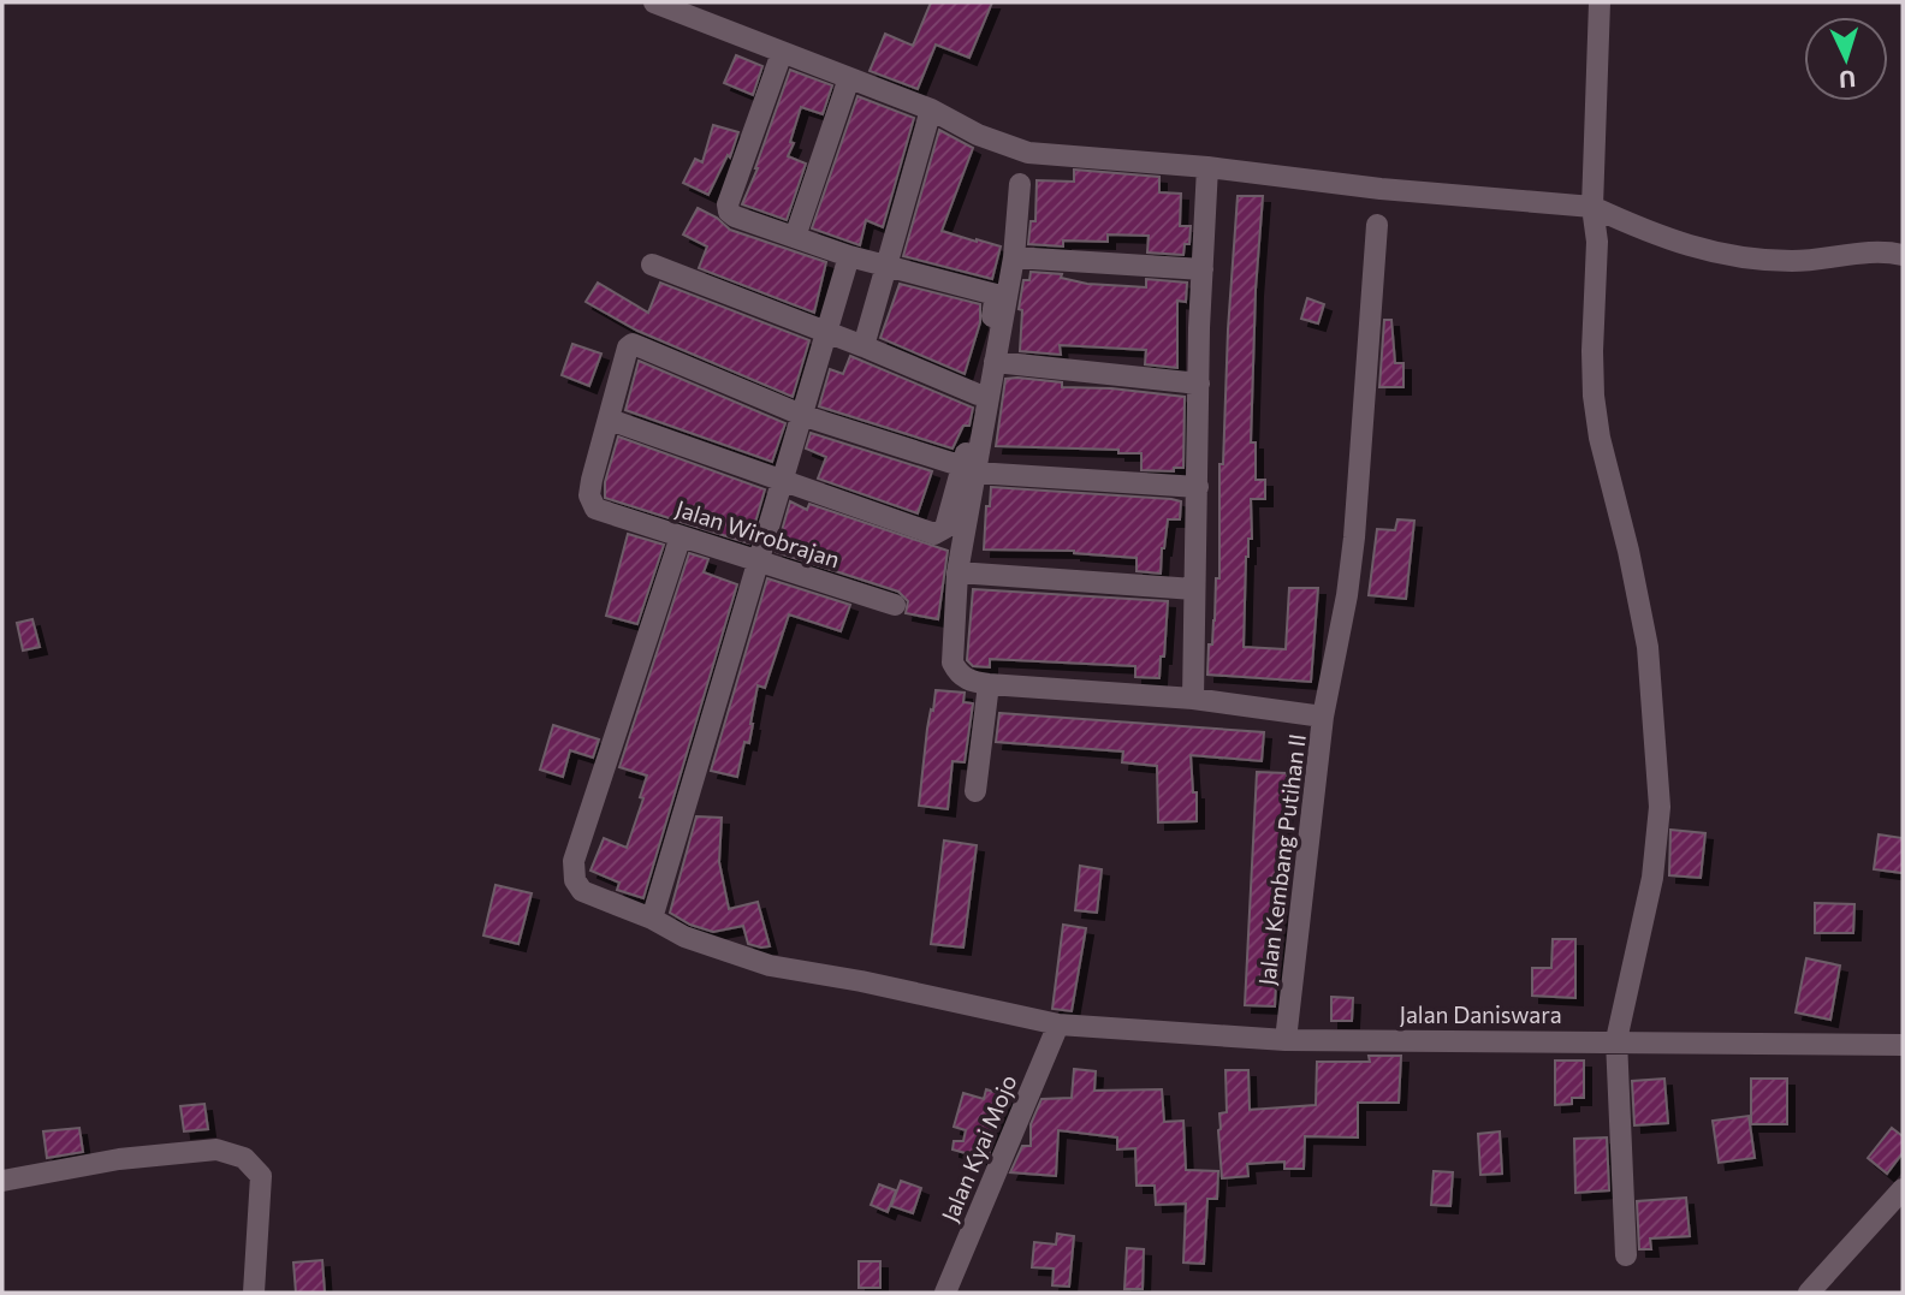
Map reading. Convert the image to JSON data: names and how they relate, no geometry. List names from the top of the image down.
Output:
{
  "streets": {
    "street": [
      "Jalan Wirobrajan",
      "Jalan Kembang Putihan II",
      "Jalan Daniswara",
      "Jalan Kyai Mojo"
    ]
  },
  "crossings": [
    ["Jalan Wirobrajan", "Jalan Daniswara"],
    ["Jalan Kembang Putihan II", "Jalan Daniswara"],
    ["Jalan Daniswara", "Jalan Kyai Mojo"]
  ],
  "north": "bottom"
}
